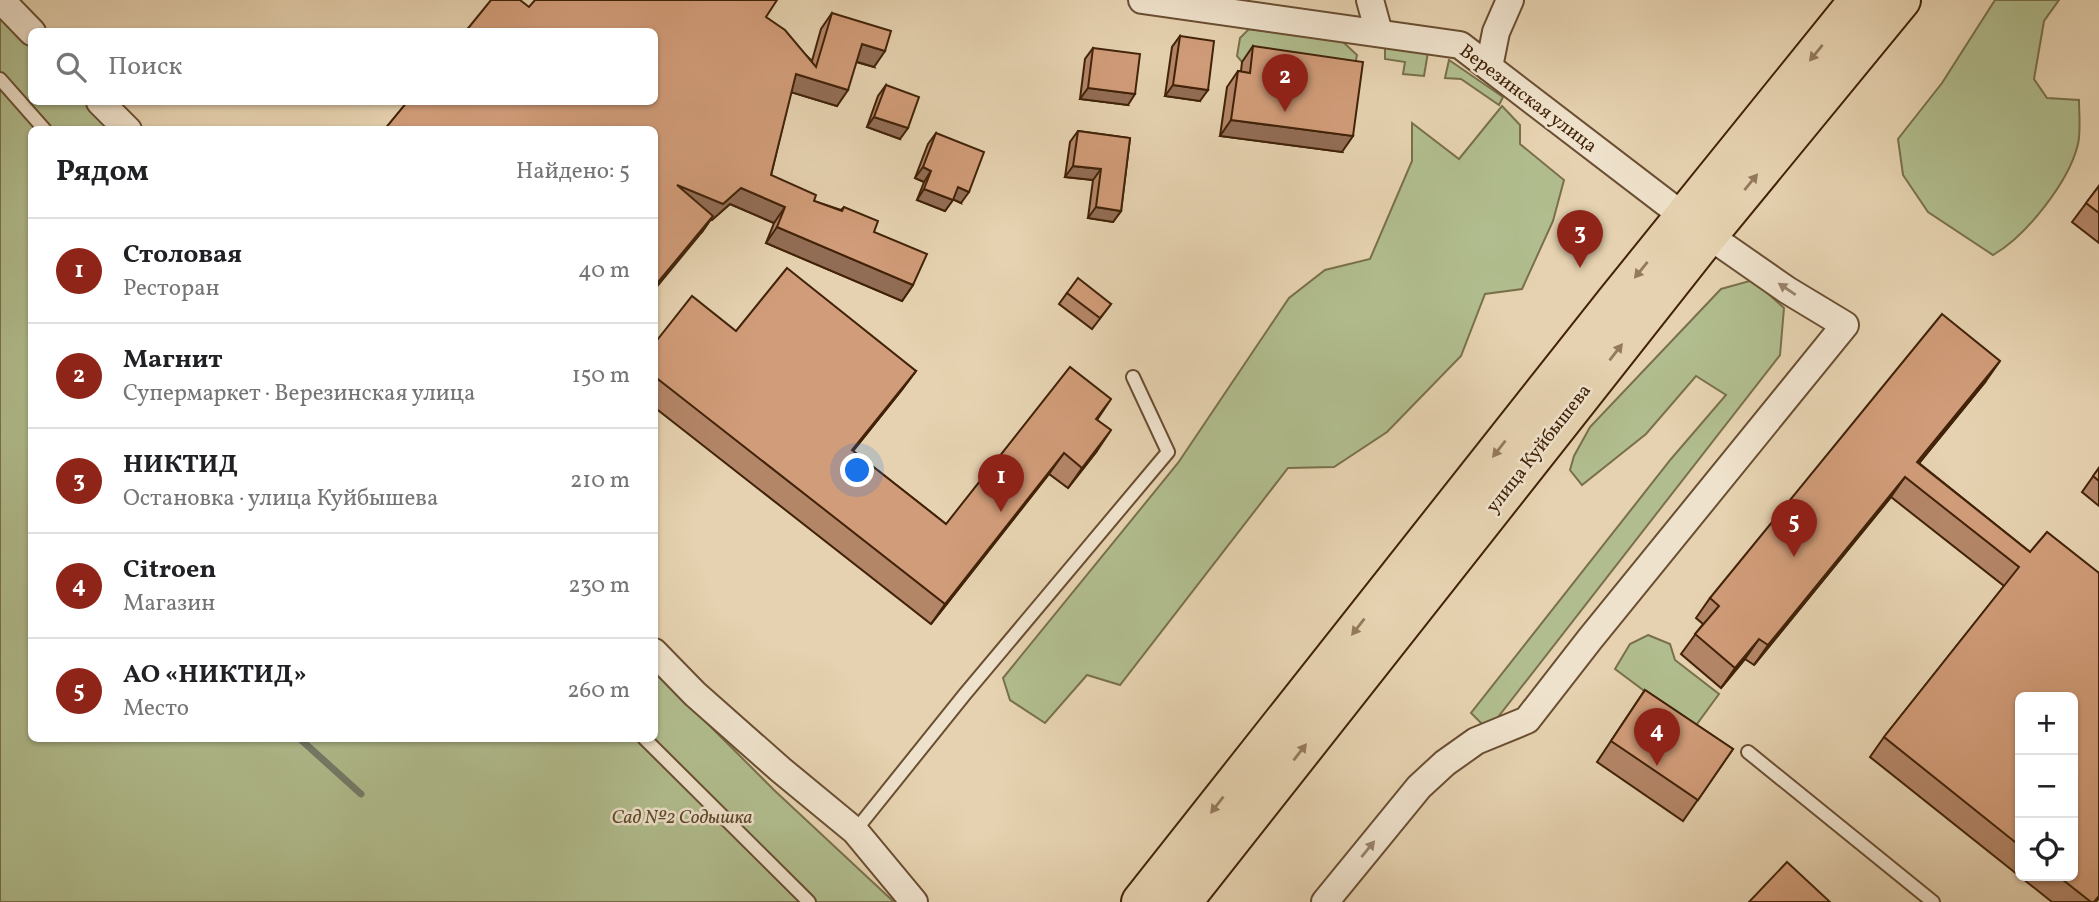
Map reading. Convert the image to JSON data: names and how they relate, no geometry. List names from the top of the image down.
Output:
{
  "streets": {
    "highway": ["улица Куйбышева"],
    "street": ["Верезинская улица"]
  },
  "crossings": [
    ["Верезинская улица", "улица Куйбышева"]
  ],
  "one_way": ["Верезинская улица"],
  "parks": ["Сад №2 Содышка"],
  "page": {
    "search": "Поиск",
    "pins": [
      "2",
      "3",
      "1",
      "5",
      "4"
    ],
    "heading": ["Рядом", "Найдено: 5"],
    "list": [
      {
        "mark": "1",
        "name": "Столовая",
        "note": "Ресторан",
        "value": "40 m"
      },
      {
        "mark": "2",
        "name": "Магнит",
        "note": "Супермаркет · Верезинская улица",
        "value": "150 m"
      },
      {
        "mark": "3",
        "name": "НИКТИД",
        "note": "Остановка · улица Куйбышева",
        "value": "210 m"
      },
      {
        "mark": "4",
        "name": "Citroen",
        "note": "Магазин",
        "value": "230 m"
      },
      {
        "mark": "5",
        "name": "АО «НИКТИД»",
        "note": "Место",
        "value": "260 m"
      }
    ],
    "map_buttons": ["+", "−"]
  }
}
